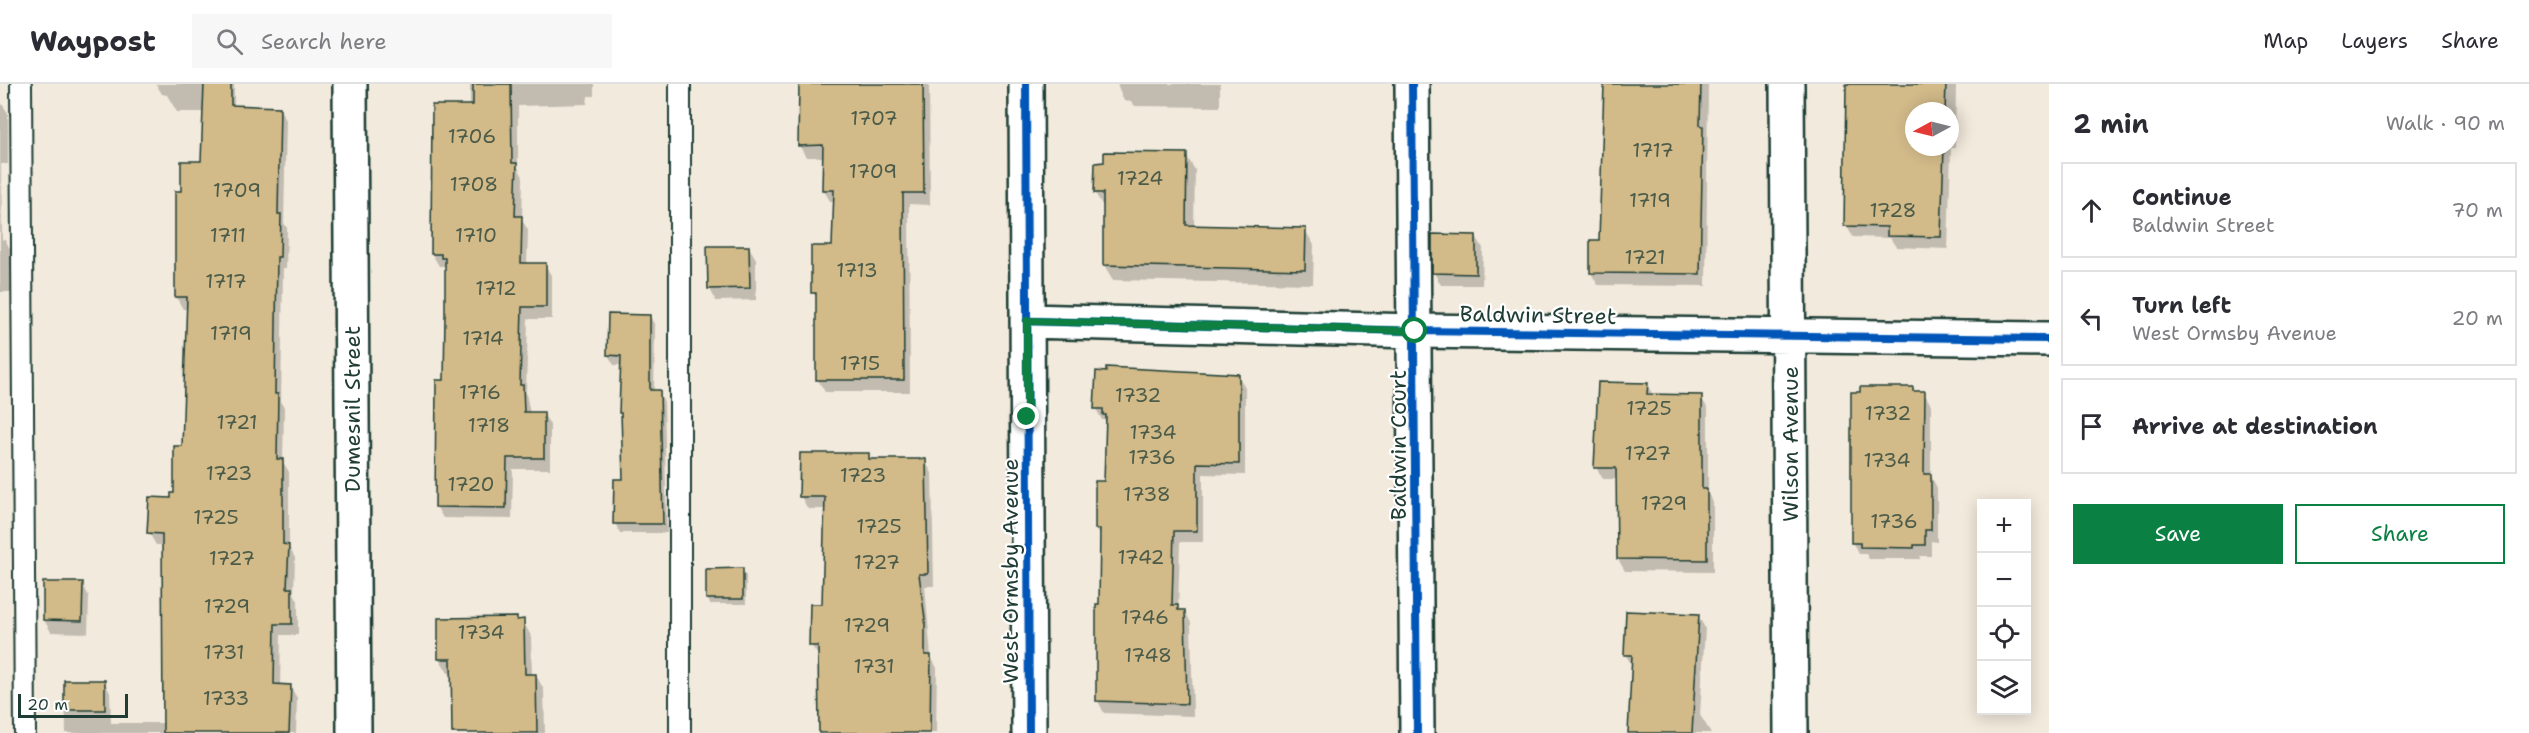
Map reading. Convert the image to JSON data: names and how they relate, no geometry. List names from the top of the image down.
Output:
{
  "streets": {
    "street": [
      "Baldwin Street",
      "Dumesnil Street",
      "Wilson Avenue",
      "Baldwin Court",
      "West Ormsby Avenue"
    ]
  },
  "crossings": [
    ["Baldwin Street", "Wilson Avenue"],
    ["Baldwin Street", "Baldwin Court"],
    ["Baldwin Street", "West Ormsby Avenue"]
  ],
  "house_numbers": [
    "1707",
    "1706",
    "1717",
    "1709",
    "1724",
    "1708",
    "1709",
    "1719",
    "1728",
    "1711",
    "1710",
    "1721",
    "1713",
    "1717",
    "1712",
    "1719",
    "1714",
    "1715",
    "1716",
    "1732",
    "1725",
    "1732",
    "1721",
    "1718",
    "1734",
    "1727",
    "1736",
    "1734",
    "1723",
    "1723",
    "1720",
    "1738",
    "1729",
    "1725",
    "1736",
    "1725",
    "1742",
    "1727",
    "1727",
    "1729",
    "1746",
    "1729",
    "1734",
    "1731",
    "1748",
    "1731",
    "1733"
  ],
  "scale_bar": "20 m",
  "north": "left",
  "page": {
    "header": "Waypost",
    "search": "Search here",
    "nav": ["Map", "Layers", "Share"],
    "heading": ["2 min", "Walk · 90 m"],
    "list": [
      ["Continue", "Baldwin Street", "70 m"],
      ["Turn left", "West Ormsby Avenue", "20 m"],
      "Arrive at destination"
    ],
    "buttons": ["Save", "Share"],
    "map_buttons": ["+", "−"],
    "scale": "20 m"
  }
}
